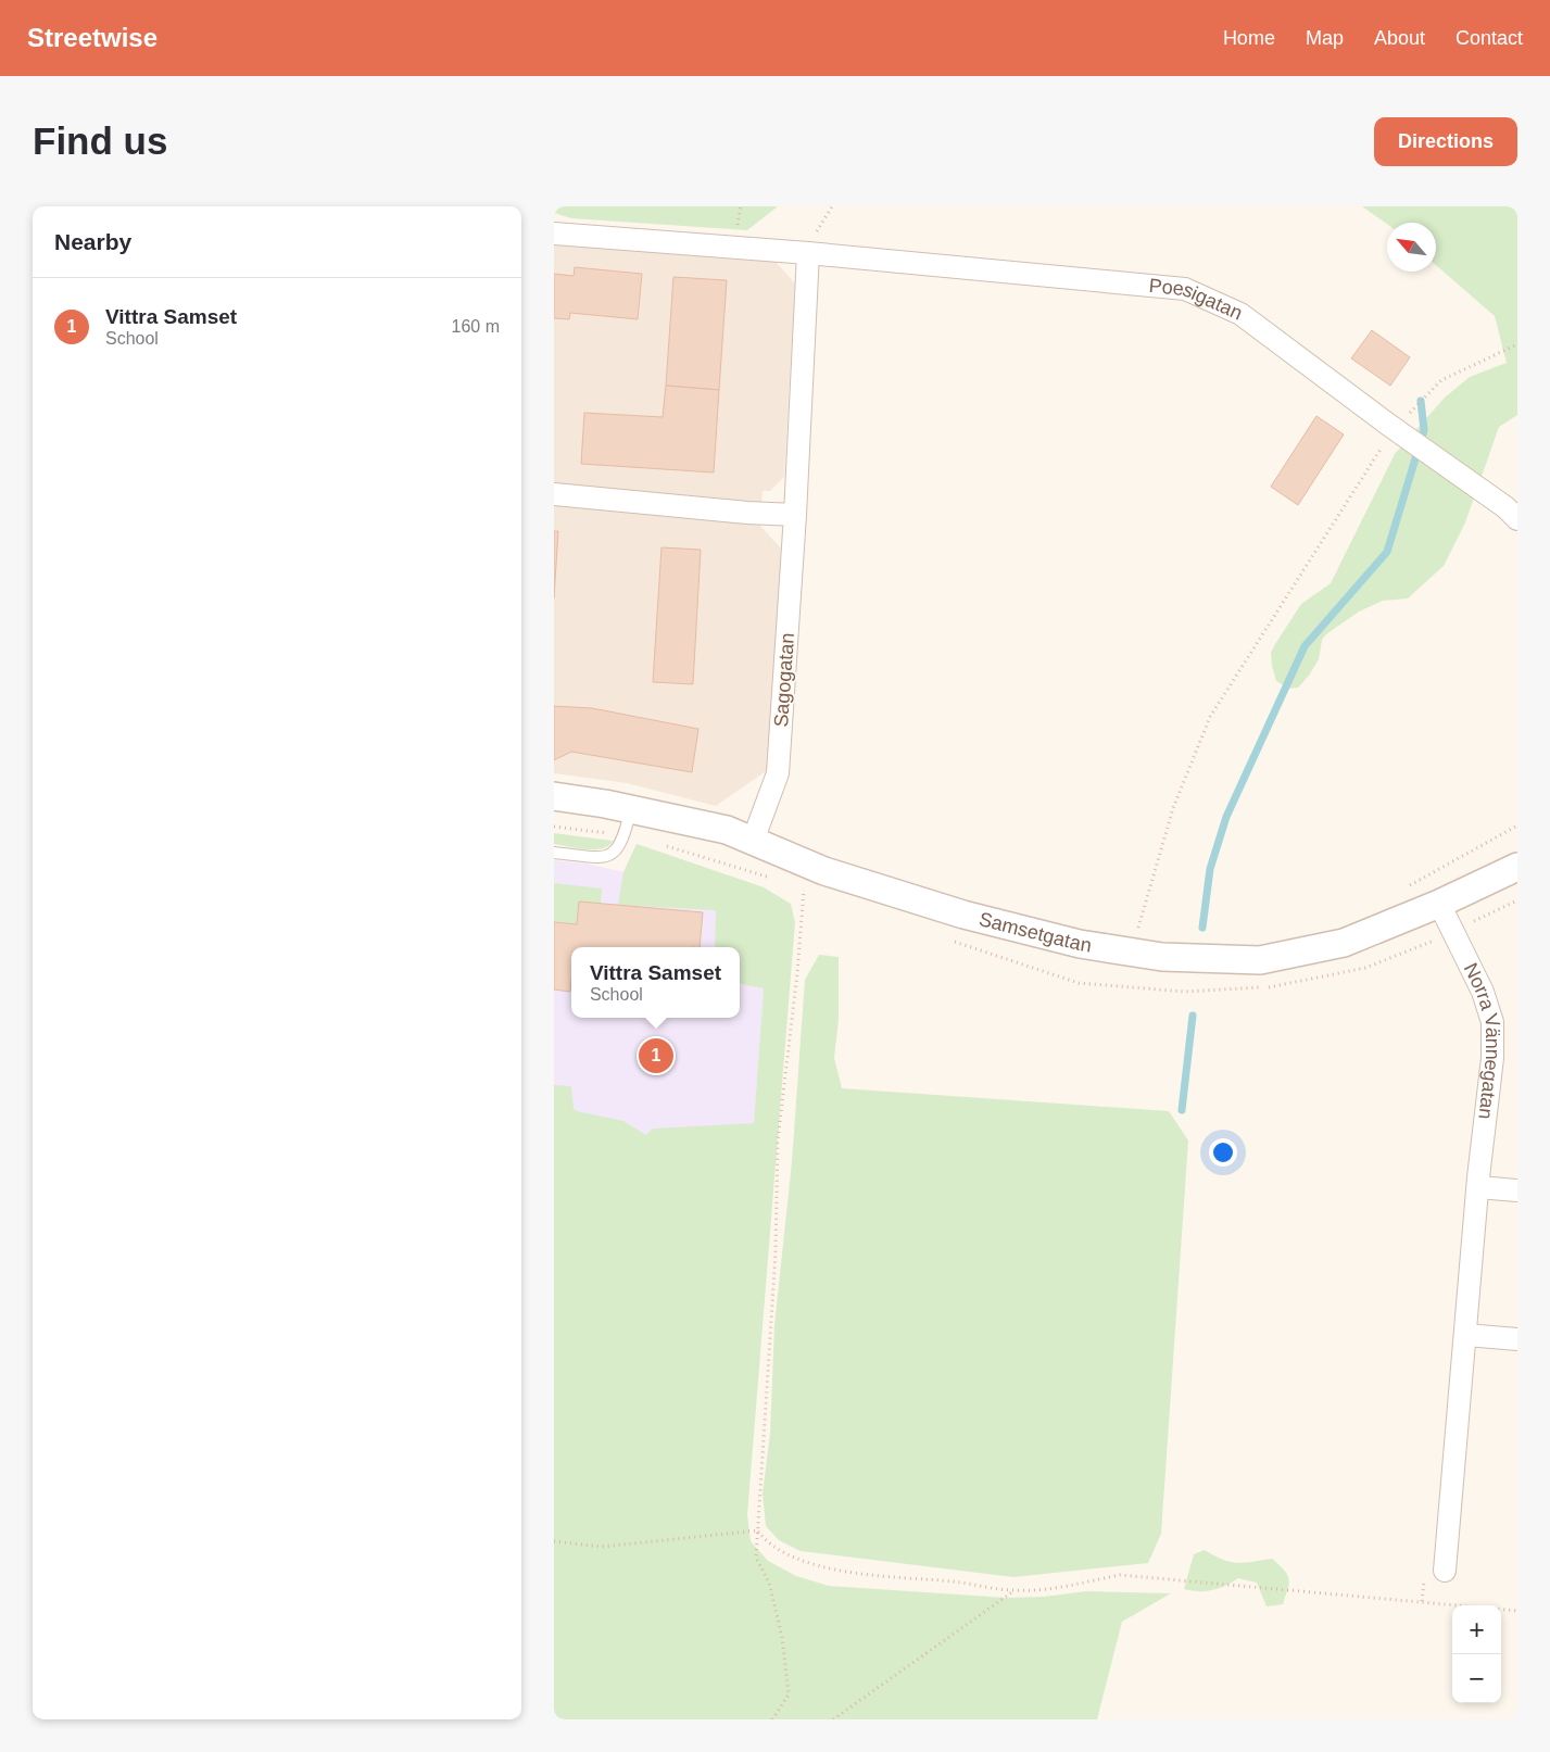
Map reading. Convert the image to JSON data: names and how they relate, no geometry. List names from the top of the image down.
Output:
{
  "streets": {
    "street": [
      "Poesigatan",
      "Sagogatan",
      "Samsetgatan",
      "Norra Vännegatan"
    ]
  },
  "crossings": [
    ["Poesigatan", "Sagogatan"],
    ["Sagogatan", "Samsetgatan"],
    ["Samsetgatan", "Norra Vännegatan"]
  ],
  "north": "top left",
  "page": {
    "header": "Streetwise",
    "nav": [
      "Home",
      "Map",
      "About",
      "Contact"
    ],
    "buttons": "Directions",
    "title": "Find us",
    "heading": "Nearby",
    "list": [
      {
        "mark": "1",
        "name": "Vittra Samset",
        "note": "School",
        "value": "160 m"
      }
    ],
    "popup": ["Vittra Samset", "School"],
    "pins": "1",
    "map_buttons": ["+", "−"]
  }
}
